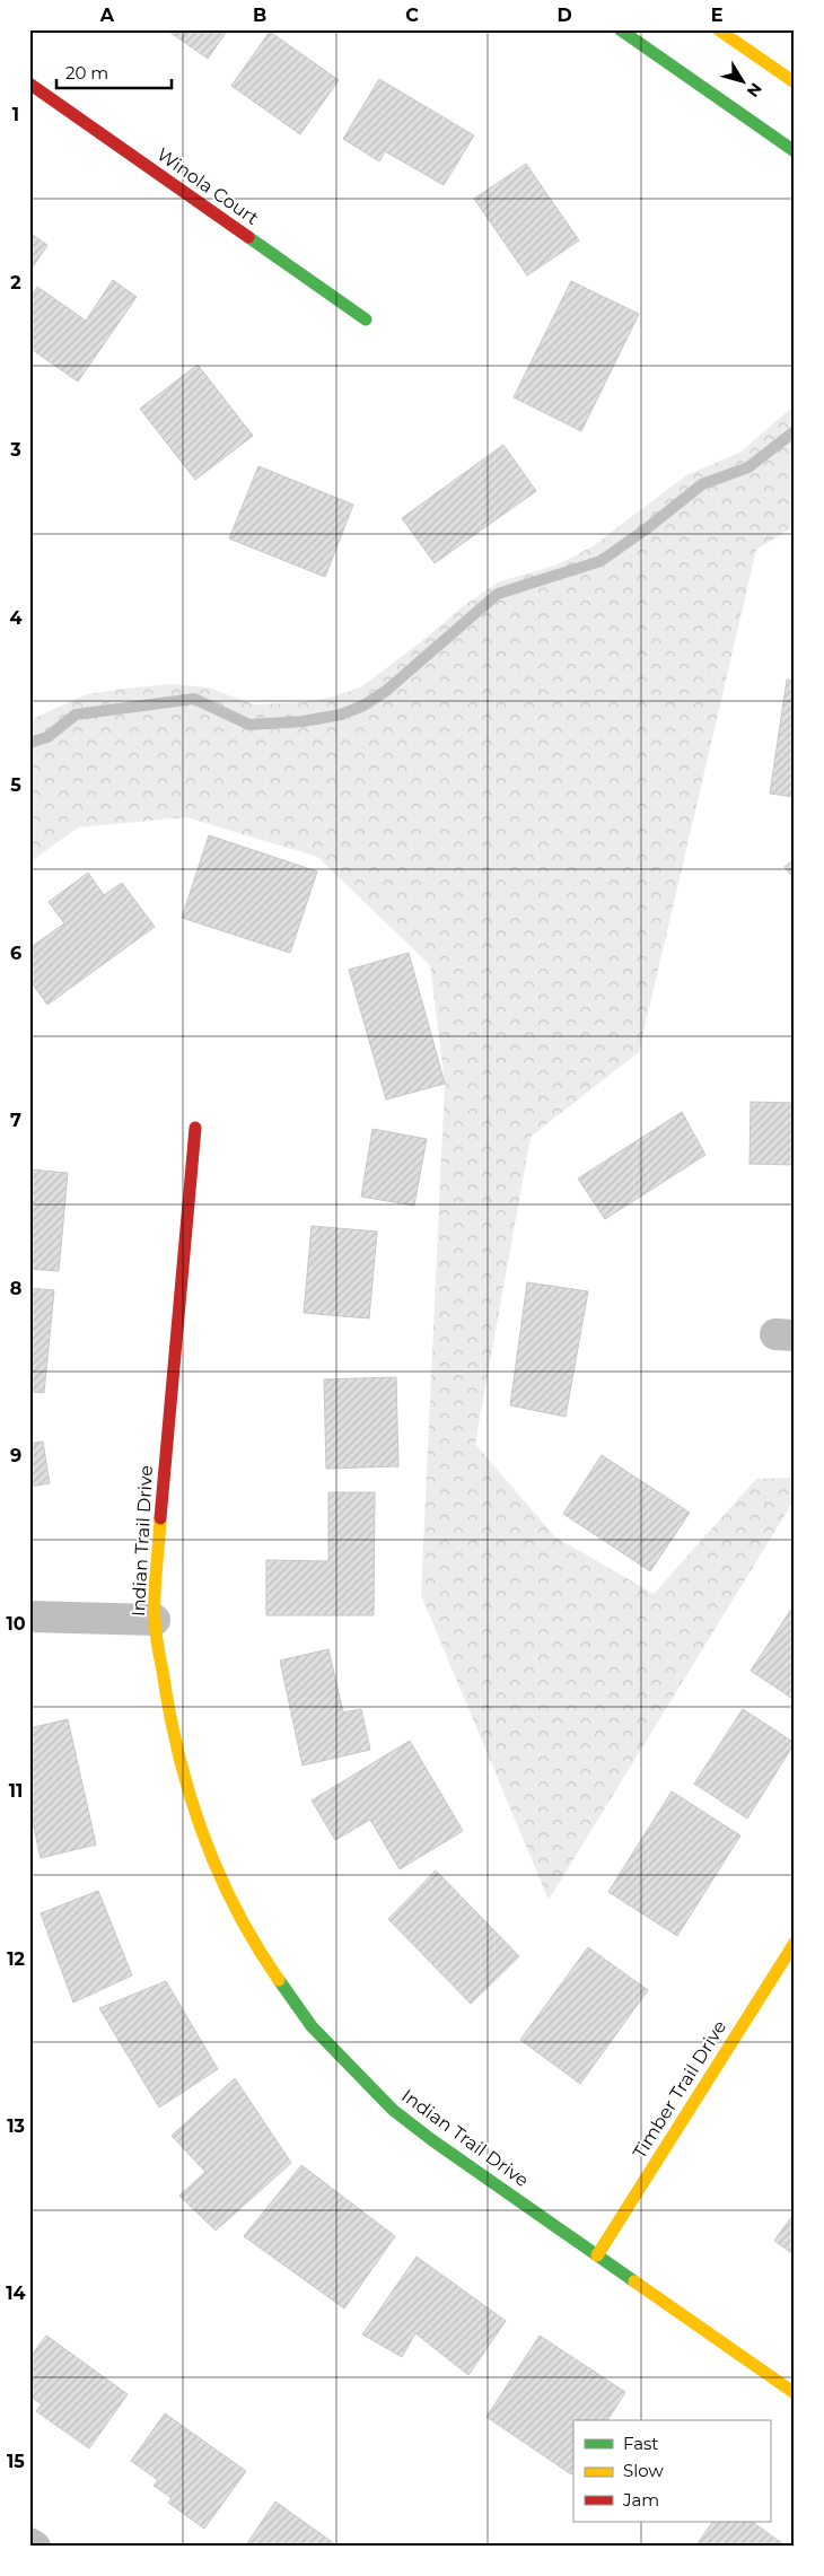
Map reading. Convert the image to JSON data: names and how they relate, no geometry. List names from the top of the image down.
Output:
{
  "streets": {
    "street": ["Winola Court", "Indian Trail Drive", "Timber Trail Drive"]
  },
  "crossings": [
    ["Indian Trail Drive", "Timber Trail Drive"]
  ],
  "legend": ["Fast", "Slow", "Jam"],
  "scale_bar": "20 m",
  "north": "bottom right",
  "grid": {
    "columns": [
      "A",
      "B",
      "C",
      "D",
      "E"
    ],
    "rows": [
      "1",
      "2",
      "3",
      "4",
      "5",
      "6",
      "7",
      "8",
      "9",
      "10",
      "11",
      "12",
      "13",
      "14",
      "15"
    ]
  }
}
